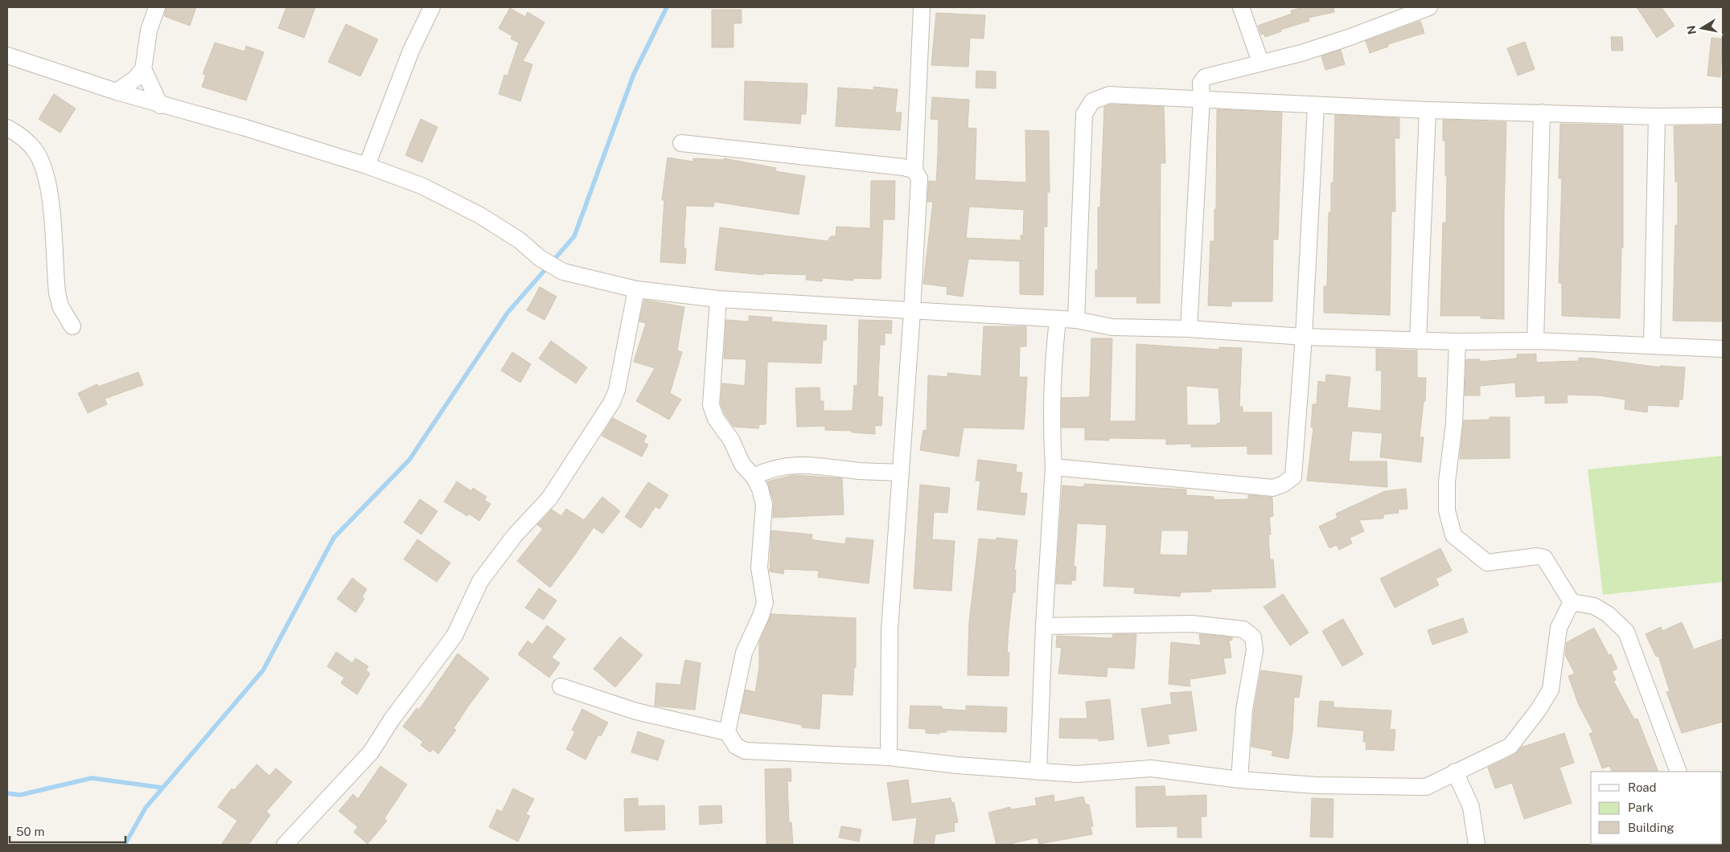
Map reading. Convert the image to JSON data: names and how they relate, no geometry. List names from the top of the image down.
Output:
{
  "legend": ["Road", "Park", "Building"],
  "scale_bar": "50 m",
  "north": "left"
}
